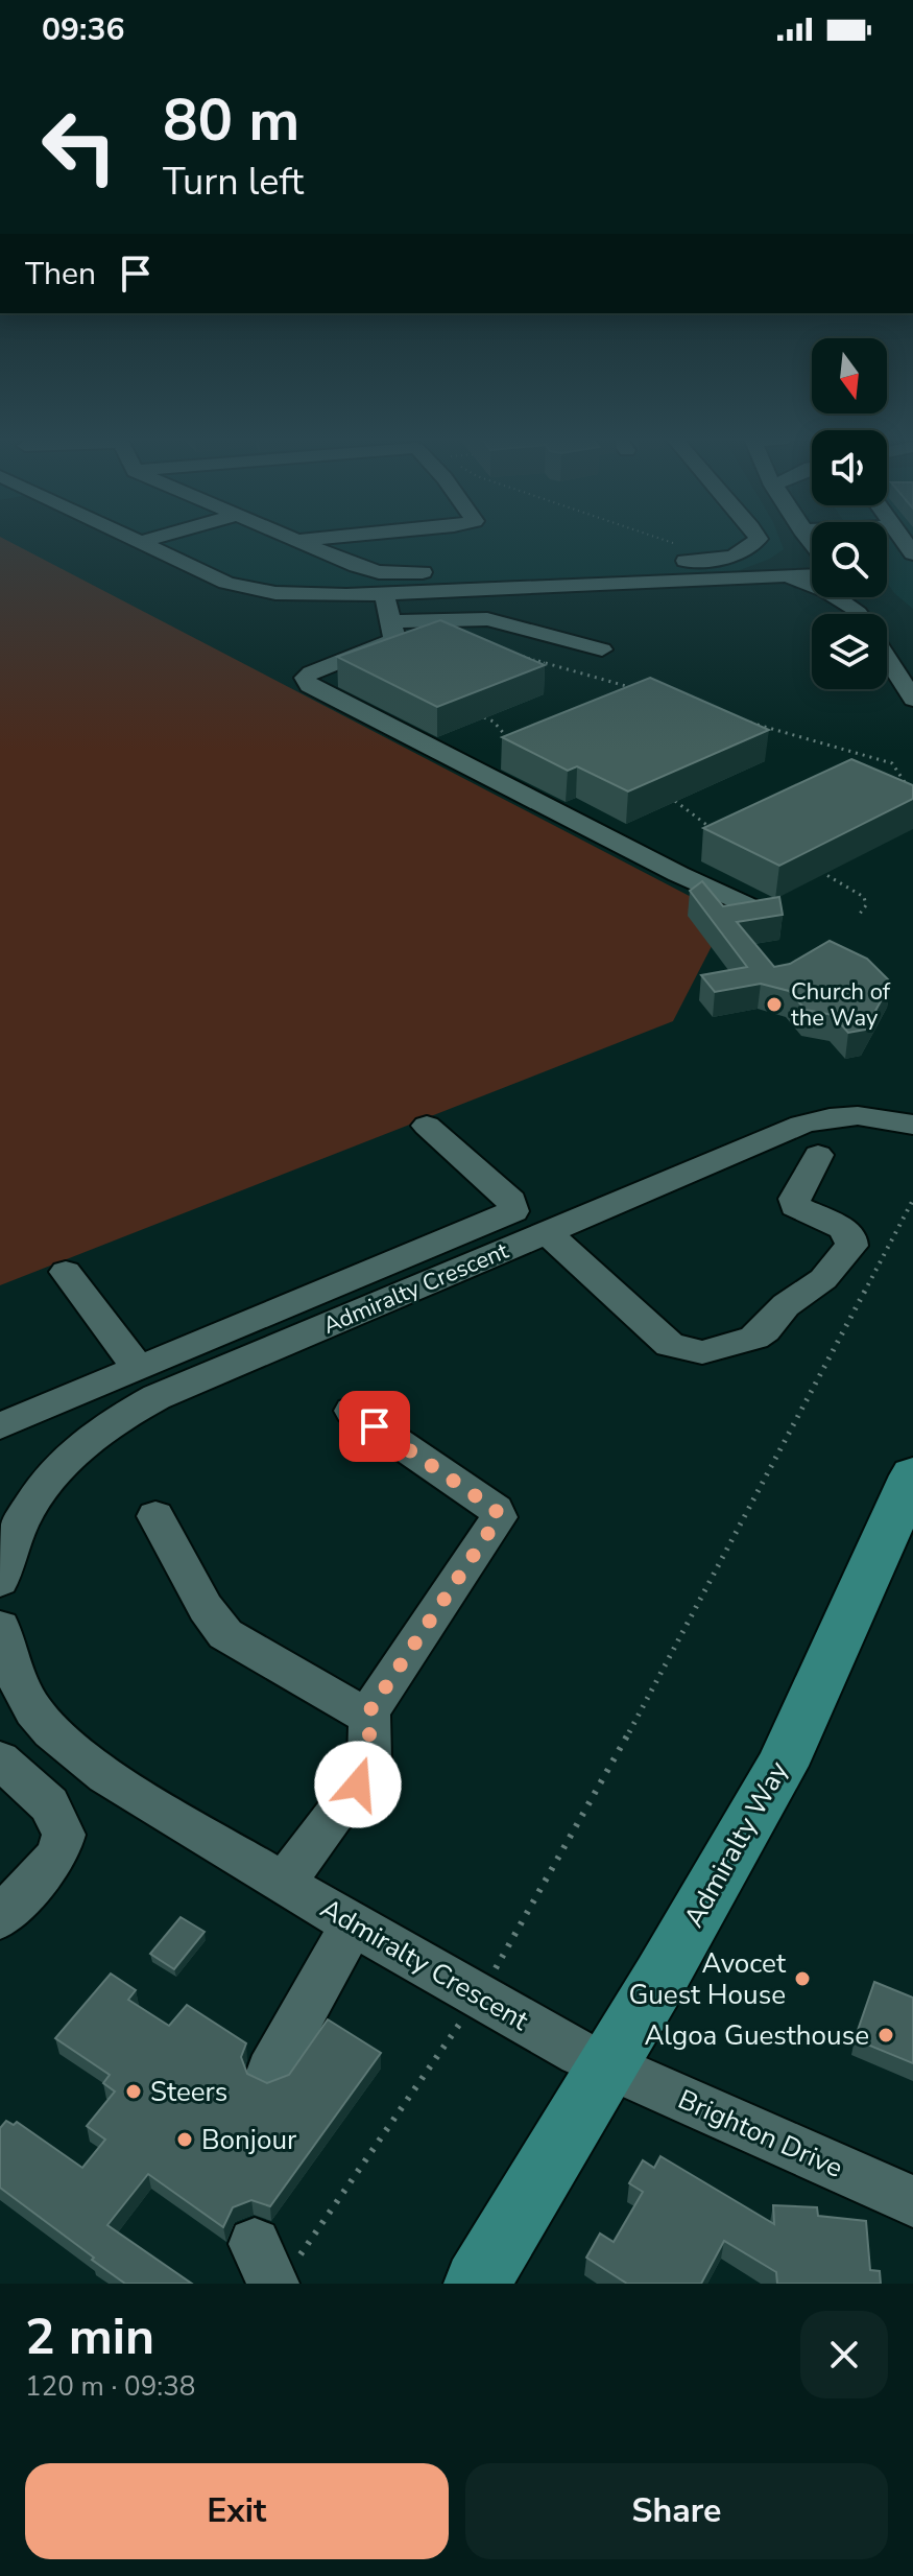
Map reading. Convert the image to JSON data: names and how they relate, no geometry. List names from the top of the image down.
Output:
{
  "streets": {
    "main road": ["Admiralty Way"],
    "street": ["Admiralty Crescent", "Brighton Drive"]
  },
  "crossings": [
    ["Admiralty Crescent", "Admiralty Way"],
    ["Admiralty Crescent", "Brighton Drive"],
    ["Admiralty Way", "Brighton Drive"]
  ],
  "places": [
    "Church of the Way",
    "Avocet Guest House",
    "Algoa Guesthouse",
    "Steers",
    "Bonjour"
  ],
  "north": "bottom",
  "page": {
    "status": "09:36",
    "turn": ["80 m", "Turn left"],
    "then": "Then",
    "heading": ["2 min", "120 m · 09:38"],
    "buttons": ["Exit", "Share"]
  }
}
